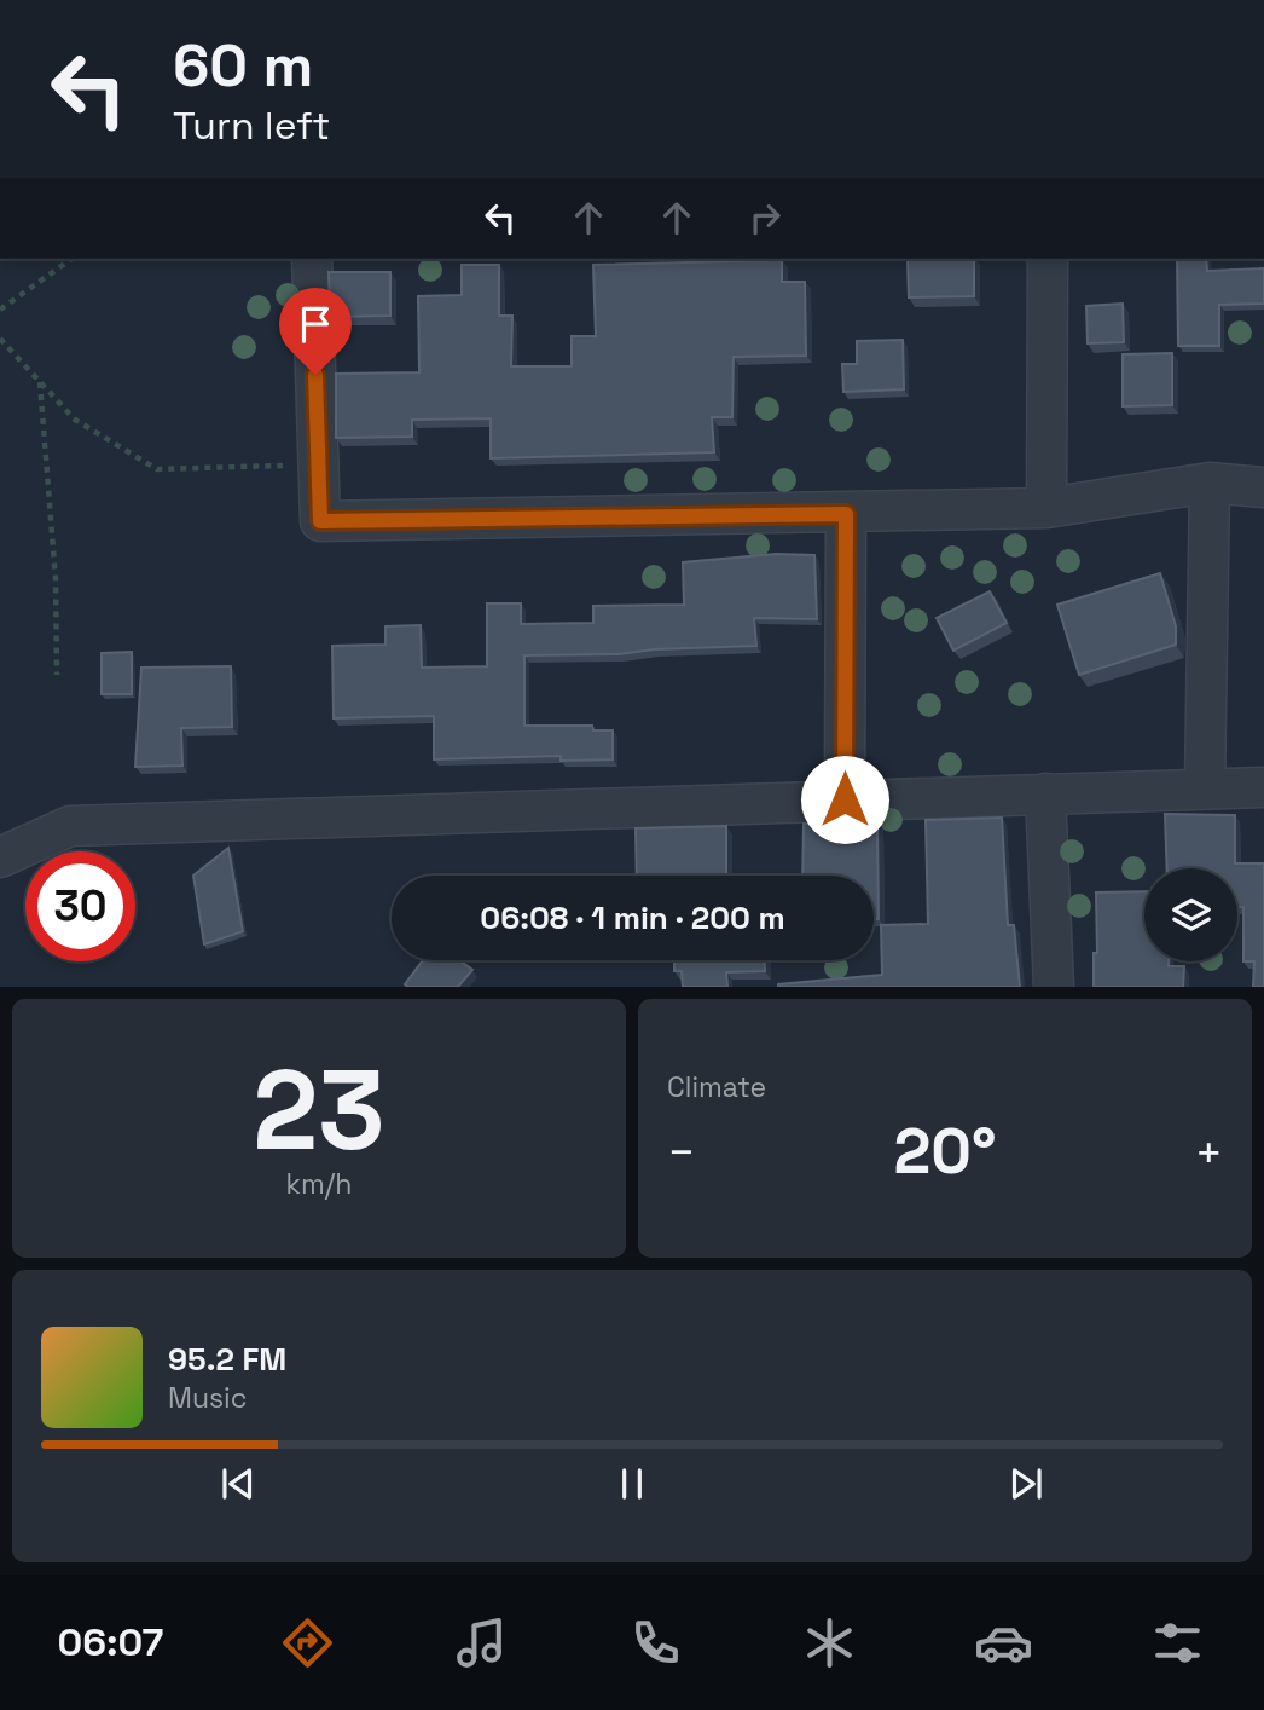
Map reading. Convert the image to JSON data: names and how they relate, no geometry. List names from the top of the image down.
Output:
{
  "page": {
    "turn": ["60 m", "Turn left"],
    "limit": "30",
    "trip": "06:08 · 1 min · 200 m",
    "tile": [
      ["23", "km/h"],
      "Climate"
    ],
    "heat": ["−", "20°", "+"],
    "song": ["95.2 FM", "Music"],
    "tabs": "06:07"
  }
}
